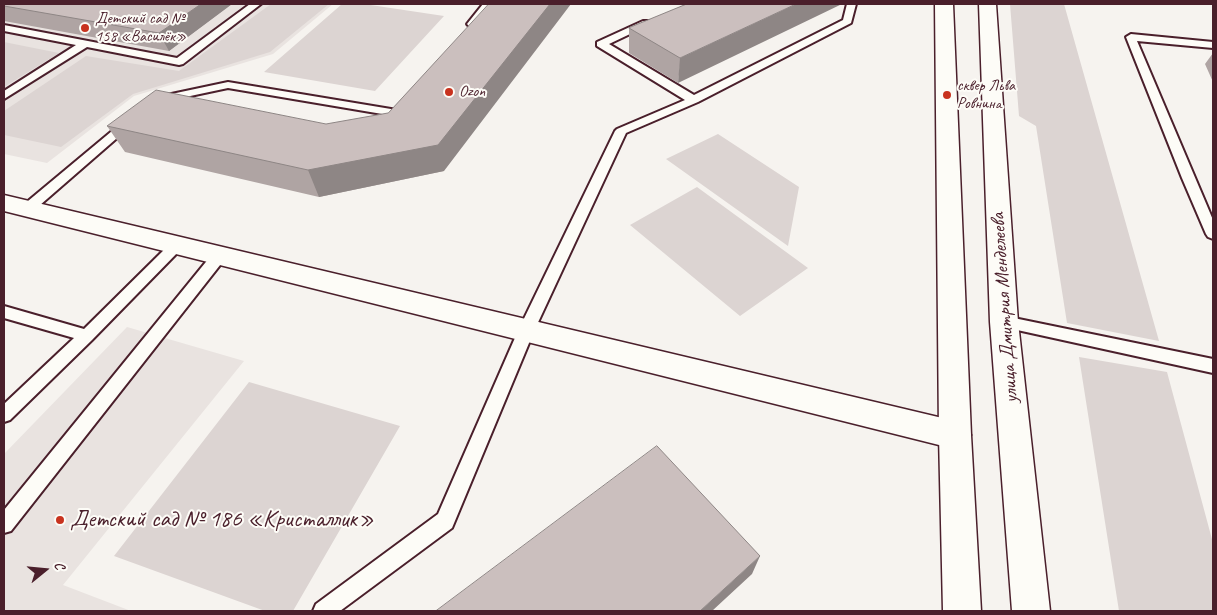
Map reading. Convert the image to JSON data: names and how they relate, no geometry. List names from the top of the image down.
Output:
{
  "streets": {
    "street": ["улица Дмитрия Менделеева"]
  },
  "places": [
    "Детский сад № 158 «Василёк»",
    "Ozon",
    "сквер Льва Ровнина",
    "Детский сад № 186 «Кристаллик»"
  ],
  "north": "right"
}
